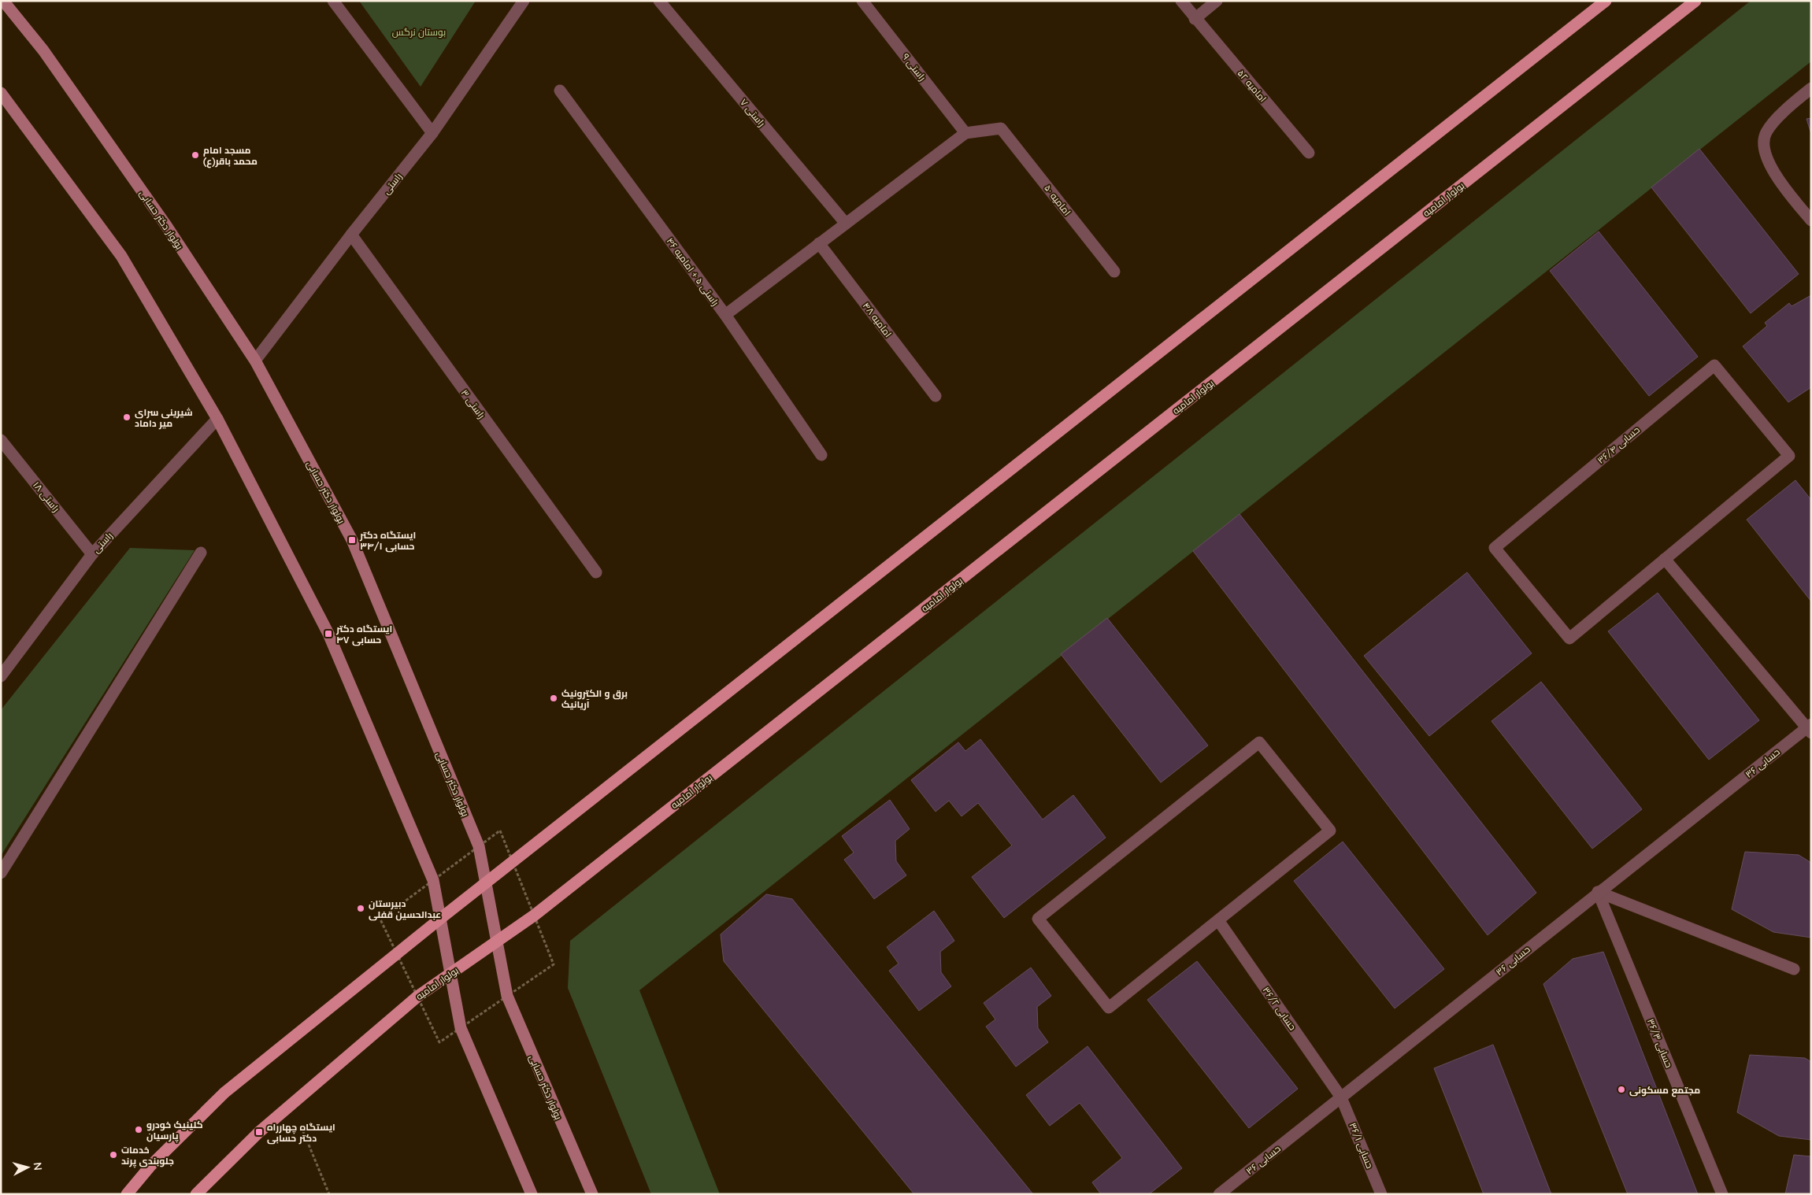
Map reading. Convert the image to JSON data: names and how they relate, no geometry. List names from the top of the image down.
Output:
{
  "streets": {
    "main road": ["بولوار امامیه", "بولوار دکتر حسابی"],
    "street": [
      "راستی ۹",
      "امامیه ۵۲",
      "راستی ۷",
      "راستی",
      "امامیه ۵۰",
      "راستی ۵ + امامیه ۴۶",
      "امامیه ۴۸",
      "راستی ۳",
      "حسابی ۳۶/۴",
      "راستی ۱۸",
      "حسابی ۳۶",
      "حسابی ۳۶/۲",
      "حسابی ۳۶/۳",
      "حسابی ۳۶/۱"
    ]
  },
  "crossings": [
    ["راستی ۹", "امامیه ۵۰"],
    ["راستی", "بولوار دکتر حسابی"],
    ["راستی", "راستی ۳"],
    ["راستی", "راستی ۱۸"],
    ["بولوار امامیه", "بولوار دکتر حسابی"],
    ["حسابی ۳۶", "حسابی ۳۶/۲"],
    ["حسابی ۳۶", "حسابی ۳۶/۳"],
    ["حسابی ۳۶", "حسابی ۳۶/۱"],
    ["حسابی ۳۶/۲", "حسابی ۳۶/۱"]
  ],
  "parks": ["بوستان نرگس"],
  "places": {
    "other": [
      "مسجد امام محمد باقر(ع)",
      "شیرینی سرای میر داماد",
      "برق و الکترونیک آریانیک",
      "دبیرستان عبدالحسین قفلی",
      "مجتمع مسکونی",
      "کلینیک خودرو پارسیان",
      "خدمات جلوبندی پرند"
    ],
    "transit": ["ایستگاه دکتر حسابی ۳۴/۱", "ایستگاه دکتر حسابی ۴۷", "ایستگاه چهارراه دکتر حسابی"]
  },
  "north": "right"
}
